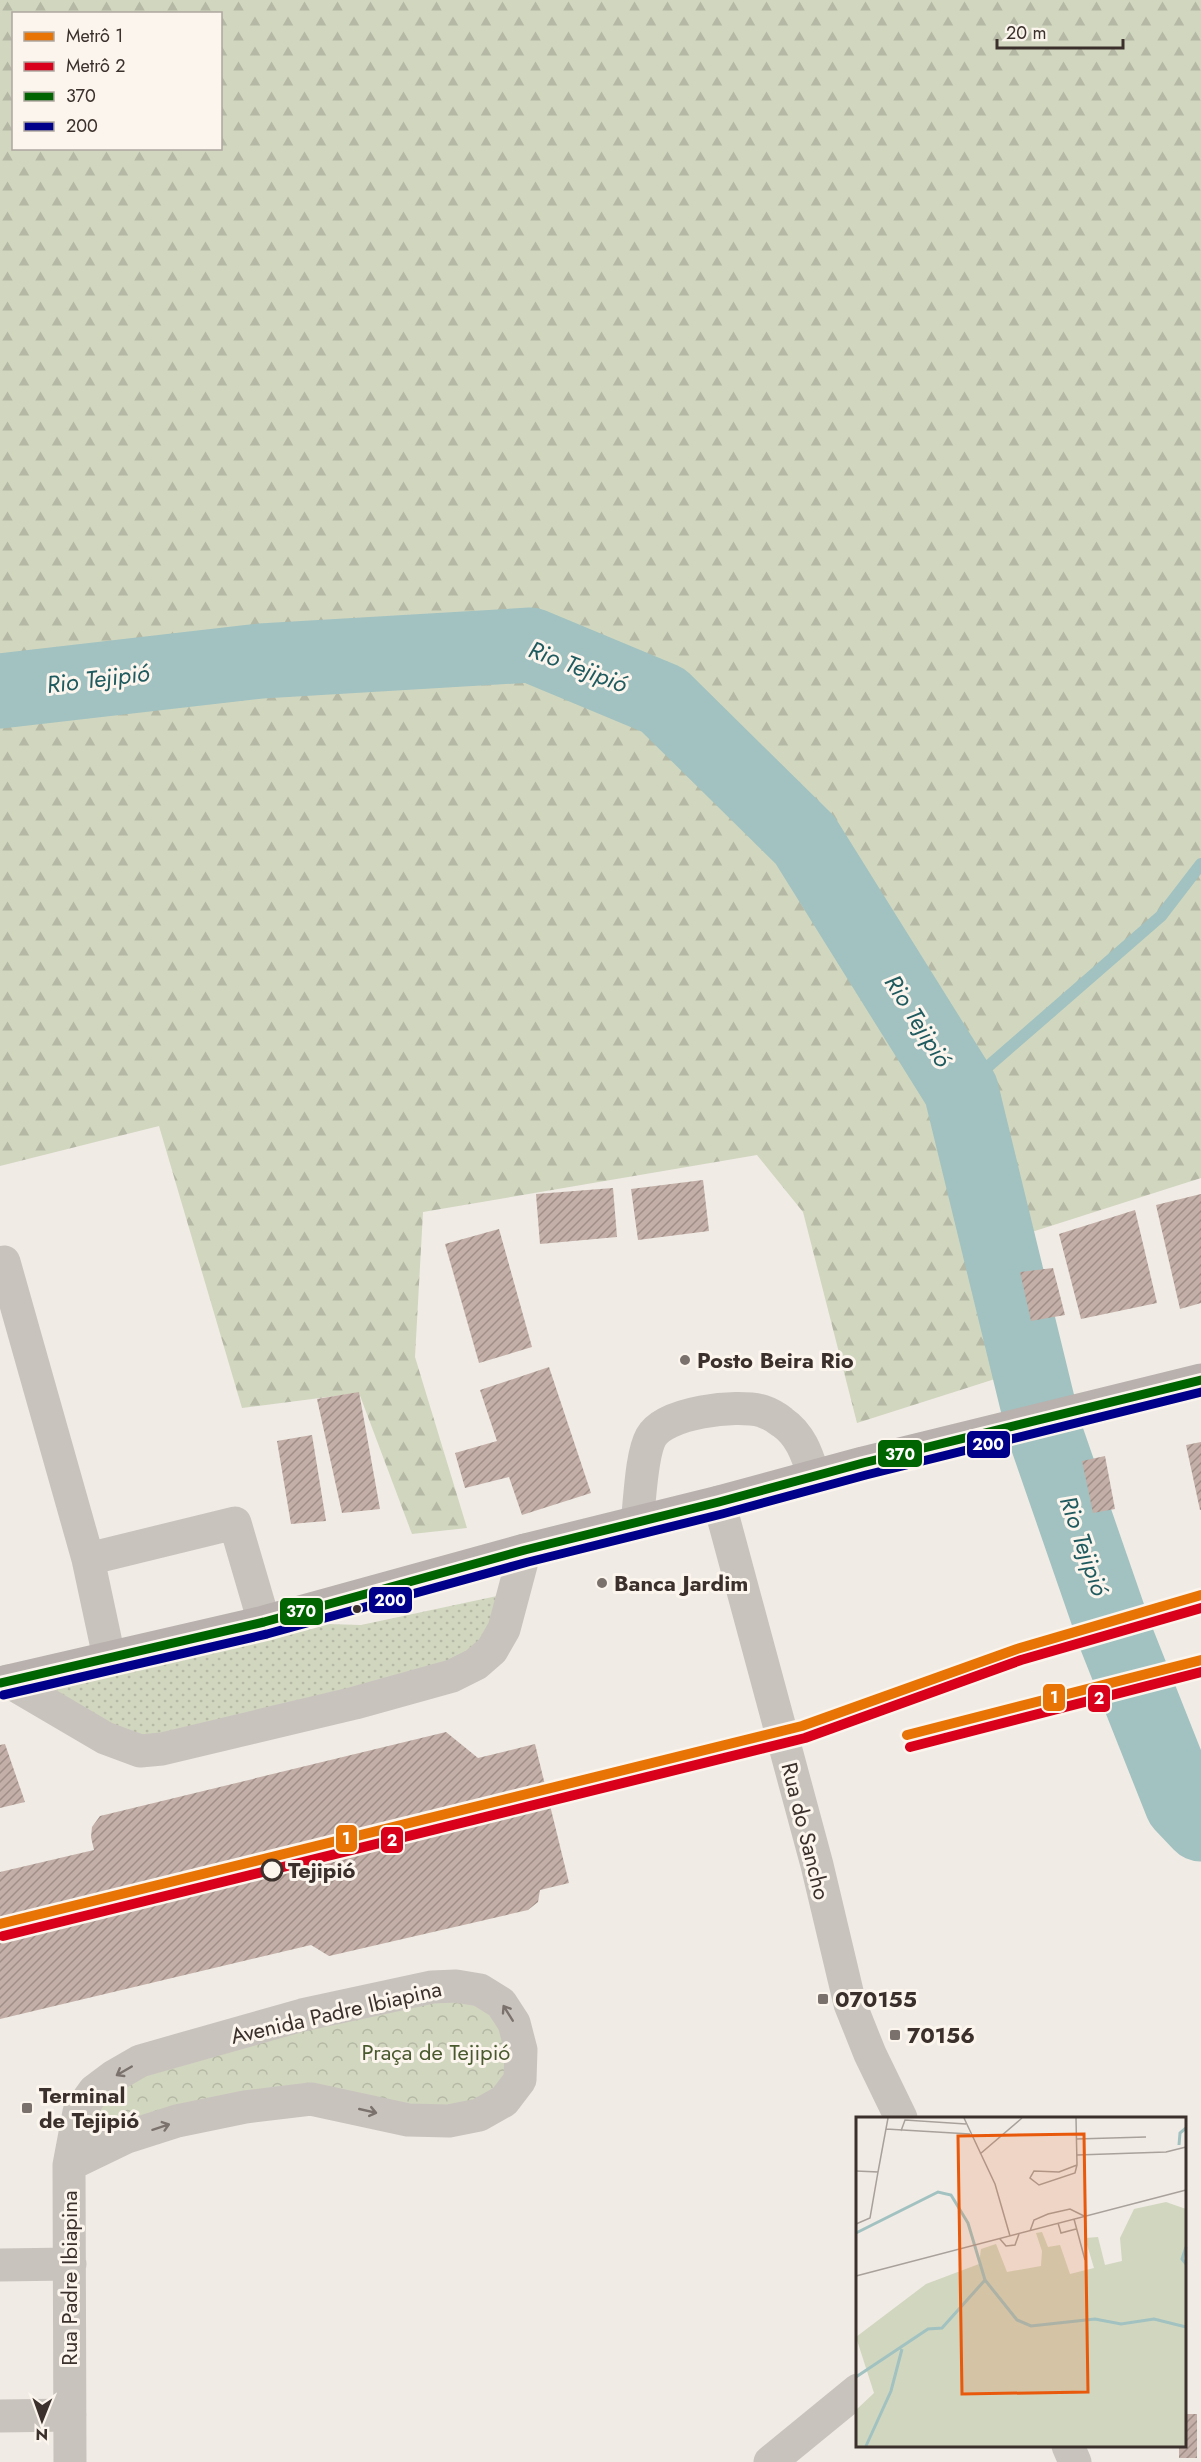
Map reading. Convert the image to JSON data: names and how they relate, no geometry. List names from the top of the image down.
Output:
{
  "streets": {
    "street": ["Rua do Sancho", "Avenida Padre Ibiapina", "Rua Padre Ibiapina"]
  },
  "crossings": [
    ["Avenida Padre Ibiapina", "Rua Padre Ibiapina"]
  ],
  "water": ["Rio Tejipió"],
  "parks": ["Praça de Tejipió"],
  "places": {
    "other": ["Posto Beira Rio", "Banca Jardim", "Tejipió"],
    "transit": ["070155", "70156", "Terminal de Tejipió"]
  },
  "lines": [
    "transit line 370",
    "transit line 200",
    "metro line 1",
    "metro line 2"
  ],
  "legend": [
    "Metrô 1",
    "Metrô 2",
    "370",
    "200"
  ],
  "scale_bar": "20 m",
  "north": "bottom"
}
